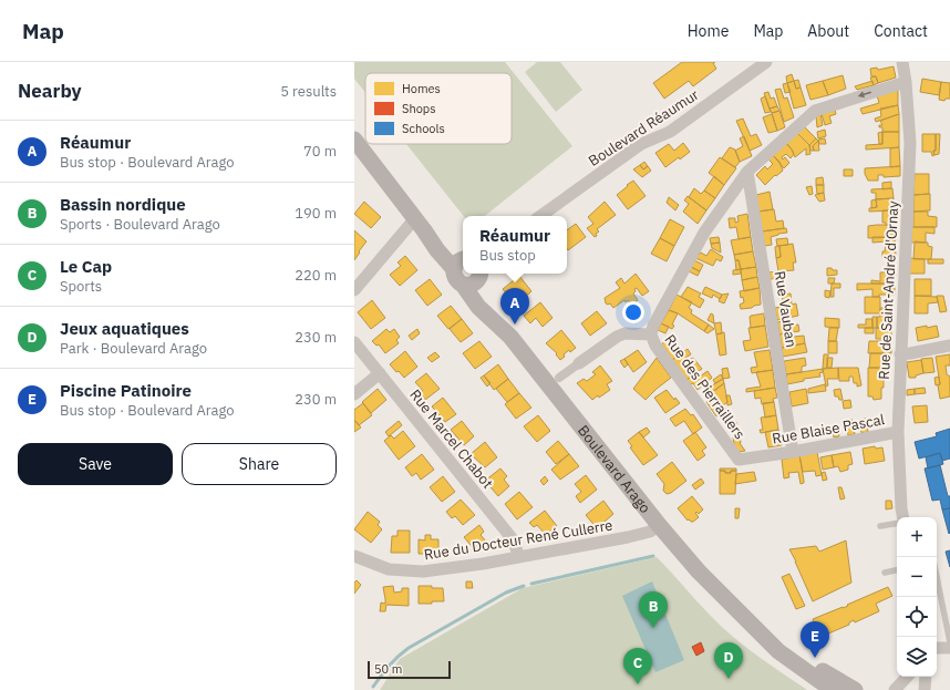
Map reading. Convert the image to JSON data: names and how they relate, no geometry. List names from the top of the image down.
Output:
{
  "streets": {
    "main road": ["Boulevard Arago"],
    "street": [
      "Boulevard Réaumur",
      "Rue de Saint-André d'Ornay",
      "Rue Vauban",
      "Rue des Pierraillers",
      "Rue Blaise Pascal",
      "Rue Marcel Chabot",
      "Rue du Docteur René Cullerre"
    ]
  },
  "crossings": [
    ["Rue de Saint-André d'Ornay", "Rue des Pierraillers"],
    ["Rue de Saint-André d'Ornay", "Rue Blaise Pascal"],
    ["Rue Vauban", "Rue des Pierraillers"],
    ["Rue Vauban", "Rue Blaise Pascal"],
    ["Rue des Pierraillers", "Rue Blaise Pascal"],
    ["Rue Marcel Chabot", "Rue du Docteur René Cullerre"],
    ["Boulevard Arago", "Rue du Docteur René Cullerre"]
  ],
  "legend": ["Homes", "Shops", "Schools"],
  "scale_bar": "50 m",
  "page": {
    "header": "Map",
    "nav": [
      "Home",
      "Map",
      "About",
      "Contact"
    ],
    "heading": ["Nearby", "5 results"],
    "list": [
      {
        "mark": "A",
        "name": "Réaumur",
        "note": "Bus stop · Boulevard Arago",
        "value": "70 m"
      },
      {
        "mark": "B",
        "name": "Bassin nordique",
        "note": "Sports · Boulevard Arago",
        "value": "190 m"
      },
      {
        "mark": "C",
        "name": "Le Cap",
        "note": "Sports",
        "value": "220 m"
      },
      {
        "mark": "D",
        "name": "Jeux aquatiques",
        "note": "Park · Boulevard Arago",
        "value": "230 m"
      },
      {
        "mark": "E",
        "name": "Piscine Patinoire",
        "note": "Bus stop · Boulevard Arago",
        "value": "230 m"
      }
    ],
    "popup": ["Réaumur", "Bus stop"],
    "pins": [
      "A",
      "B",
      "E",
      "D",
      "C"
    ],
    "buttons": ["Save", "Share"],
    "map_buttons": ["+", "−"],
    "scale": "50 m"
  }
}
